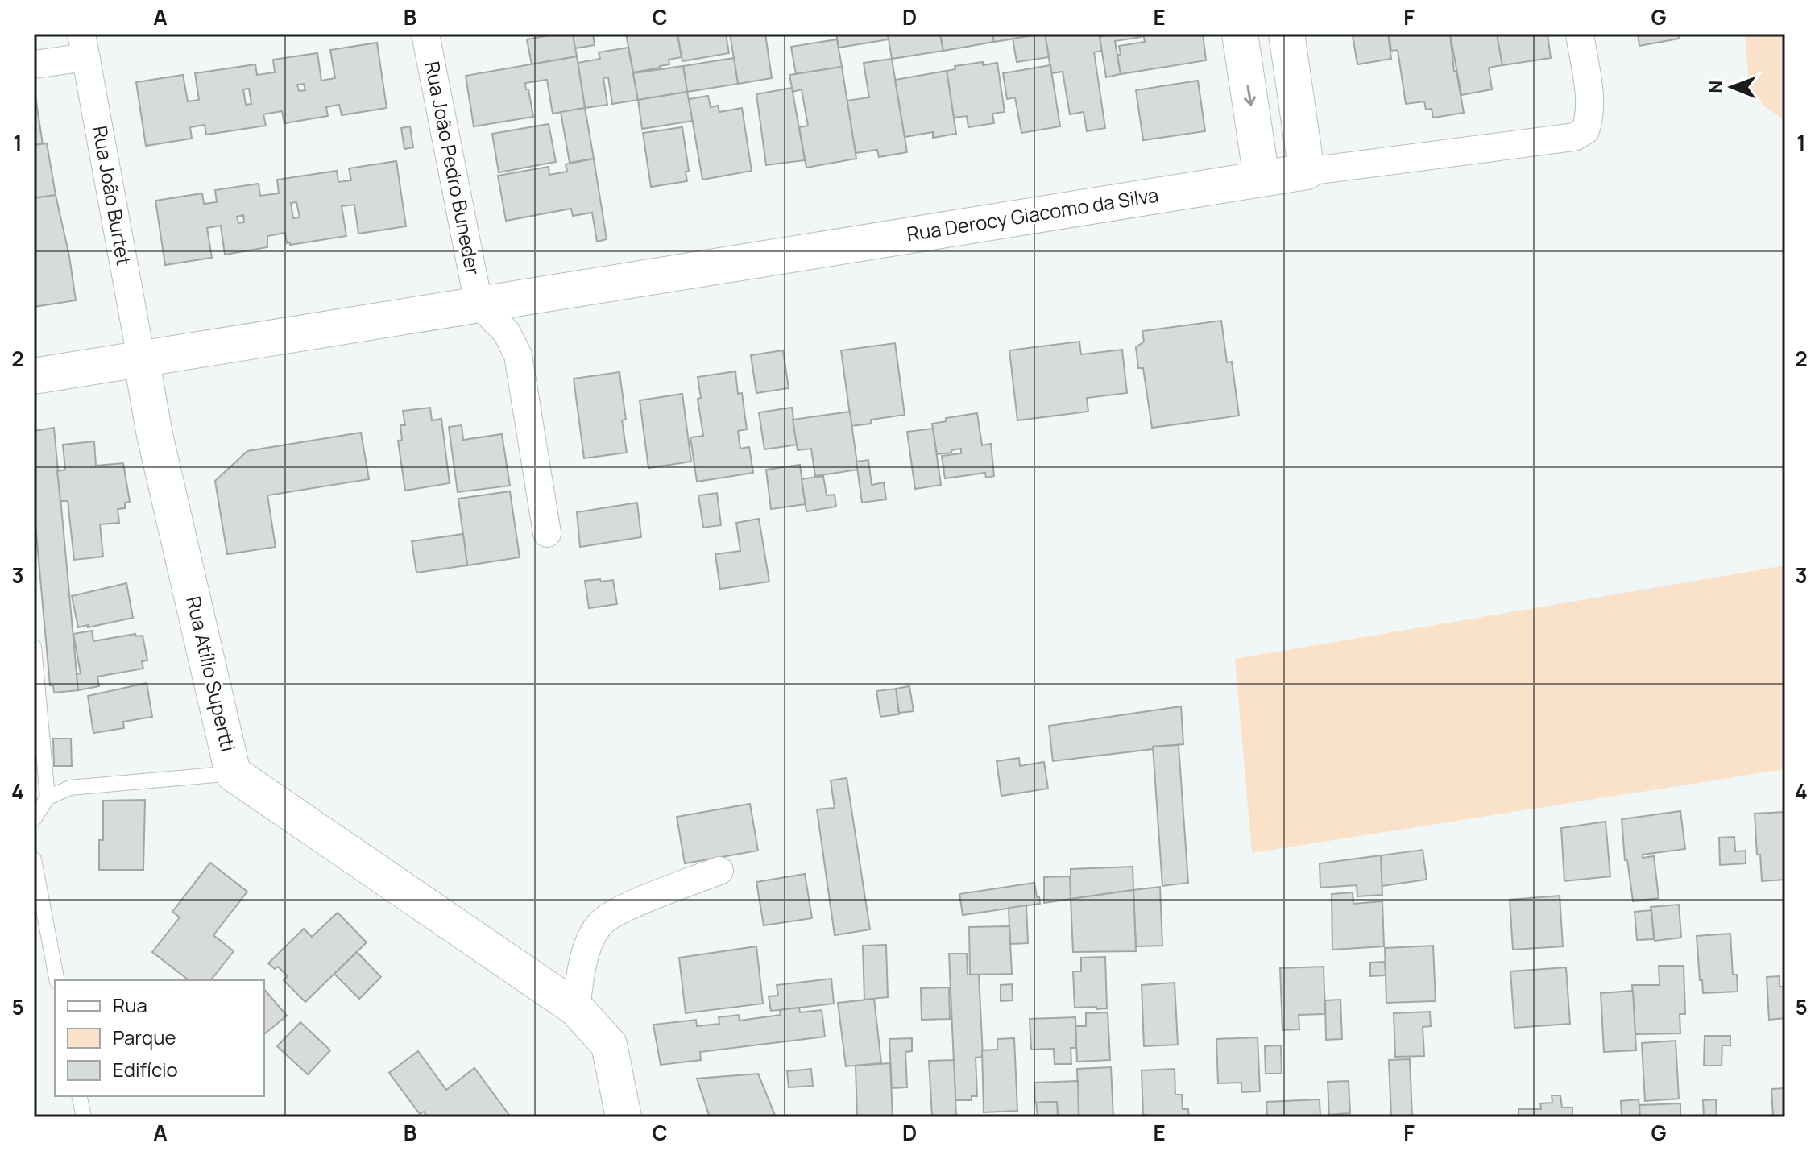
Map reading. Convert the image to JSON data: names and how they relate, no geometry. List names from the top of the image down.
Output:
{
  "streets": {
    "street": [
      "Rua João Pedro Buneder",
      "Rua João Burtet",
      "Rua Derocy Giacomo da Silva",
      "Rua Atílio Supertti"
    ]
  },
  "crossings": [
    ["Rua João Pedro Buneder", "Rua Derocy Giacomo da Silva"],
    ["Rua João Burtet", "Rua Atílio Supertti"]
  ],
  "legend": ["Rua", "Parque", "Edifício"],
  "north": "left",
  "grid": {
    "columns": [
      "A",
      "B",
      "C",
      "D",
      "E",
      "F",
      "G"
    ],
    "rows": [
      "1",
      "2",
      "3",
      "4",
      "5"
    ]
  }
}
